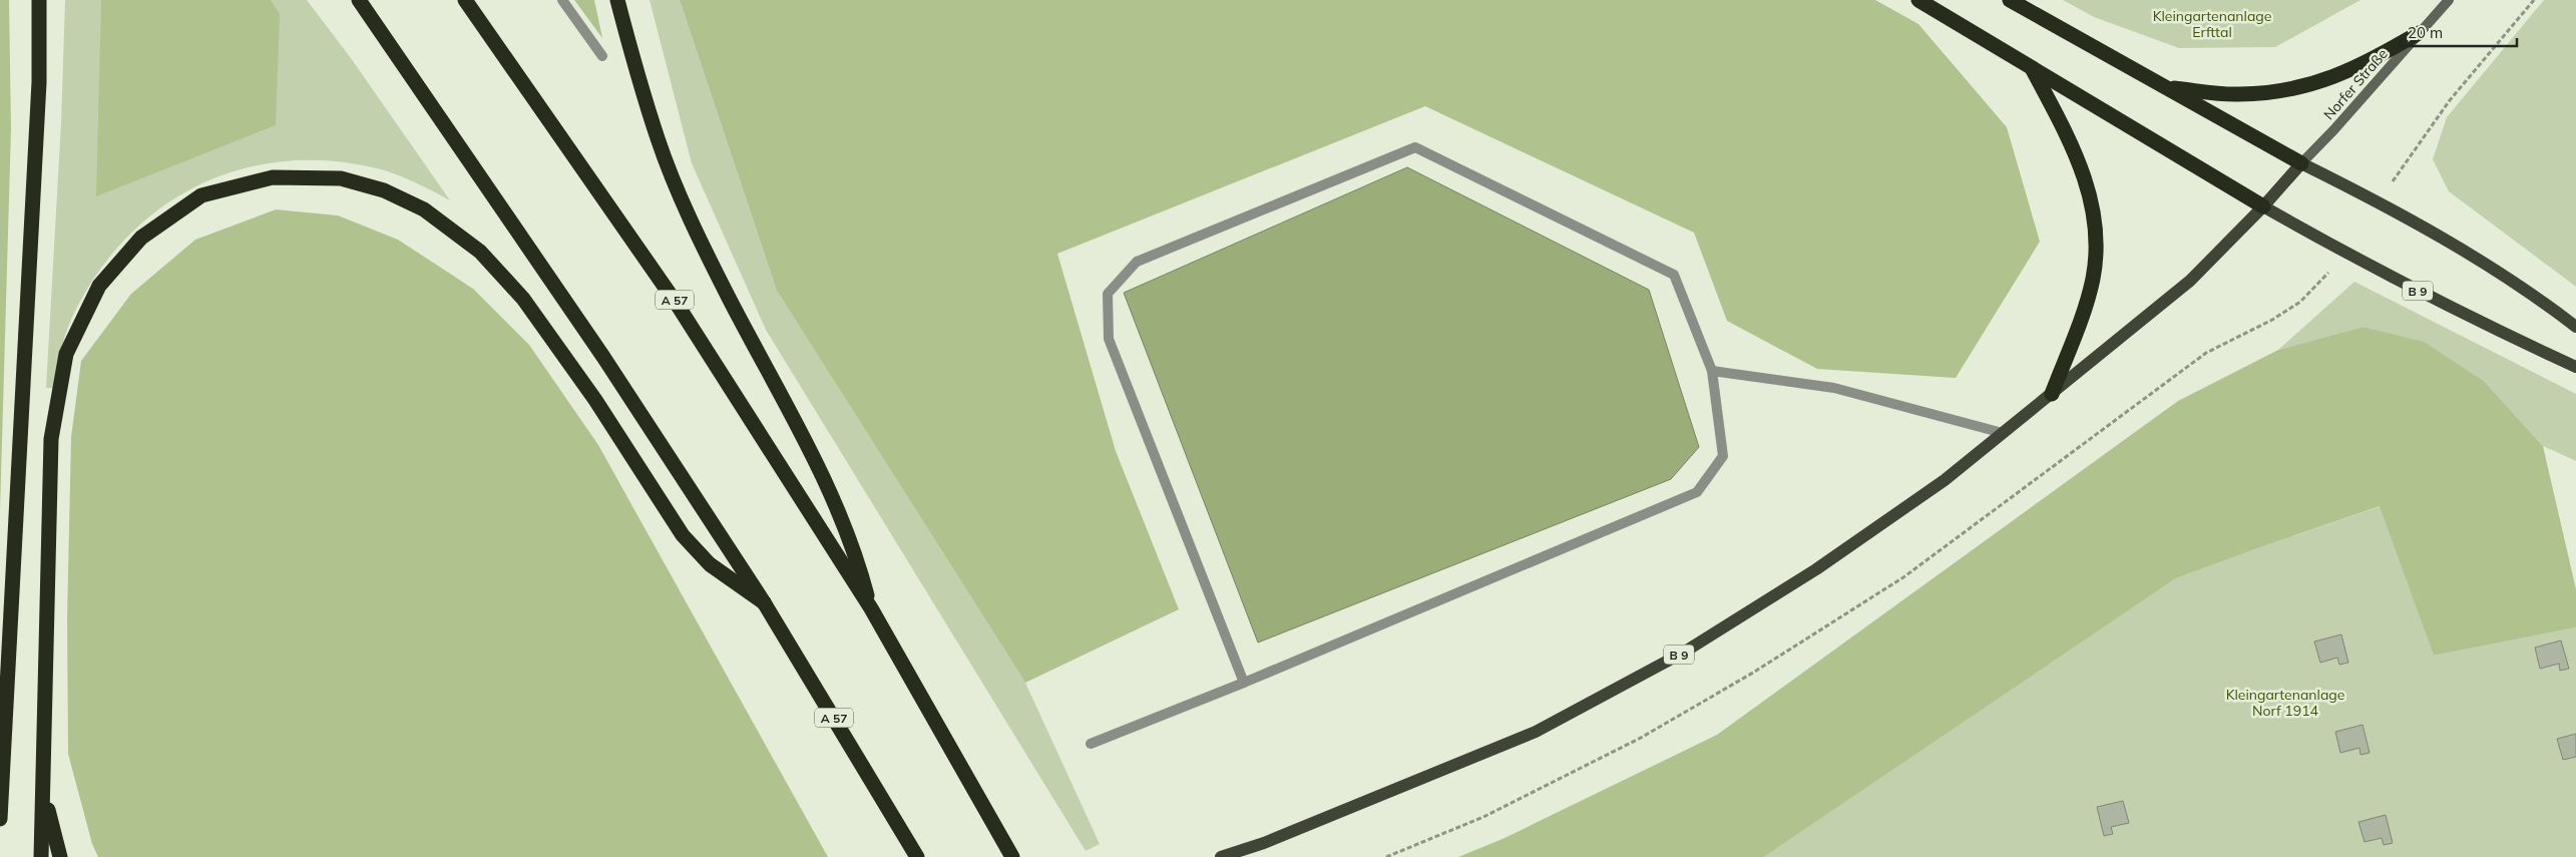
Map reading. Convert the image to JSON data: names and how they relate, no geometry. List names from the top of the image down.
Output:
{
  "streets": {
    "highway": ["A 57"],
    "main road": ["Norfer Straße", "B 9"]
  },
  "crossings": [
    ["Norfer Straße", "B 9"]
  ],
  "parks": ["Kleingartenanlage Erfttal", "Kleingartenanlage Norf 1914"],
  "scale_bar": "20 m"
}
